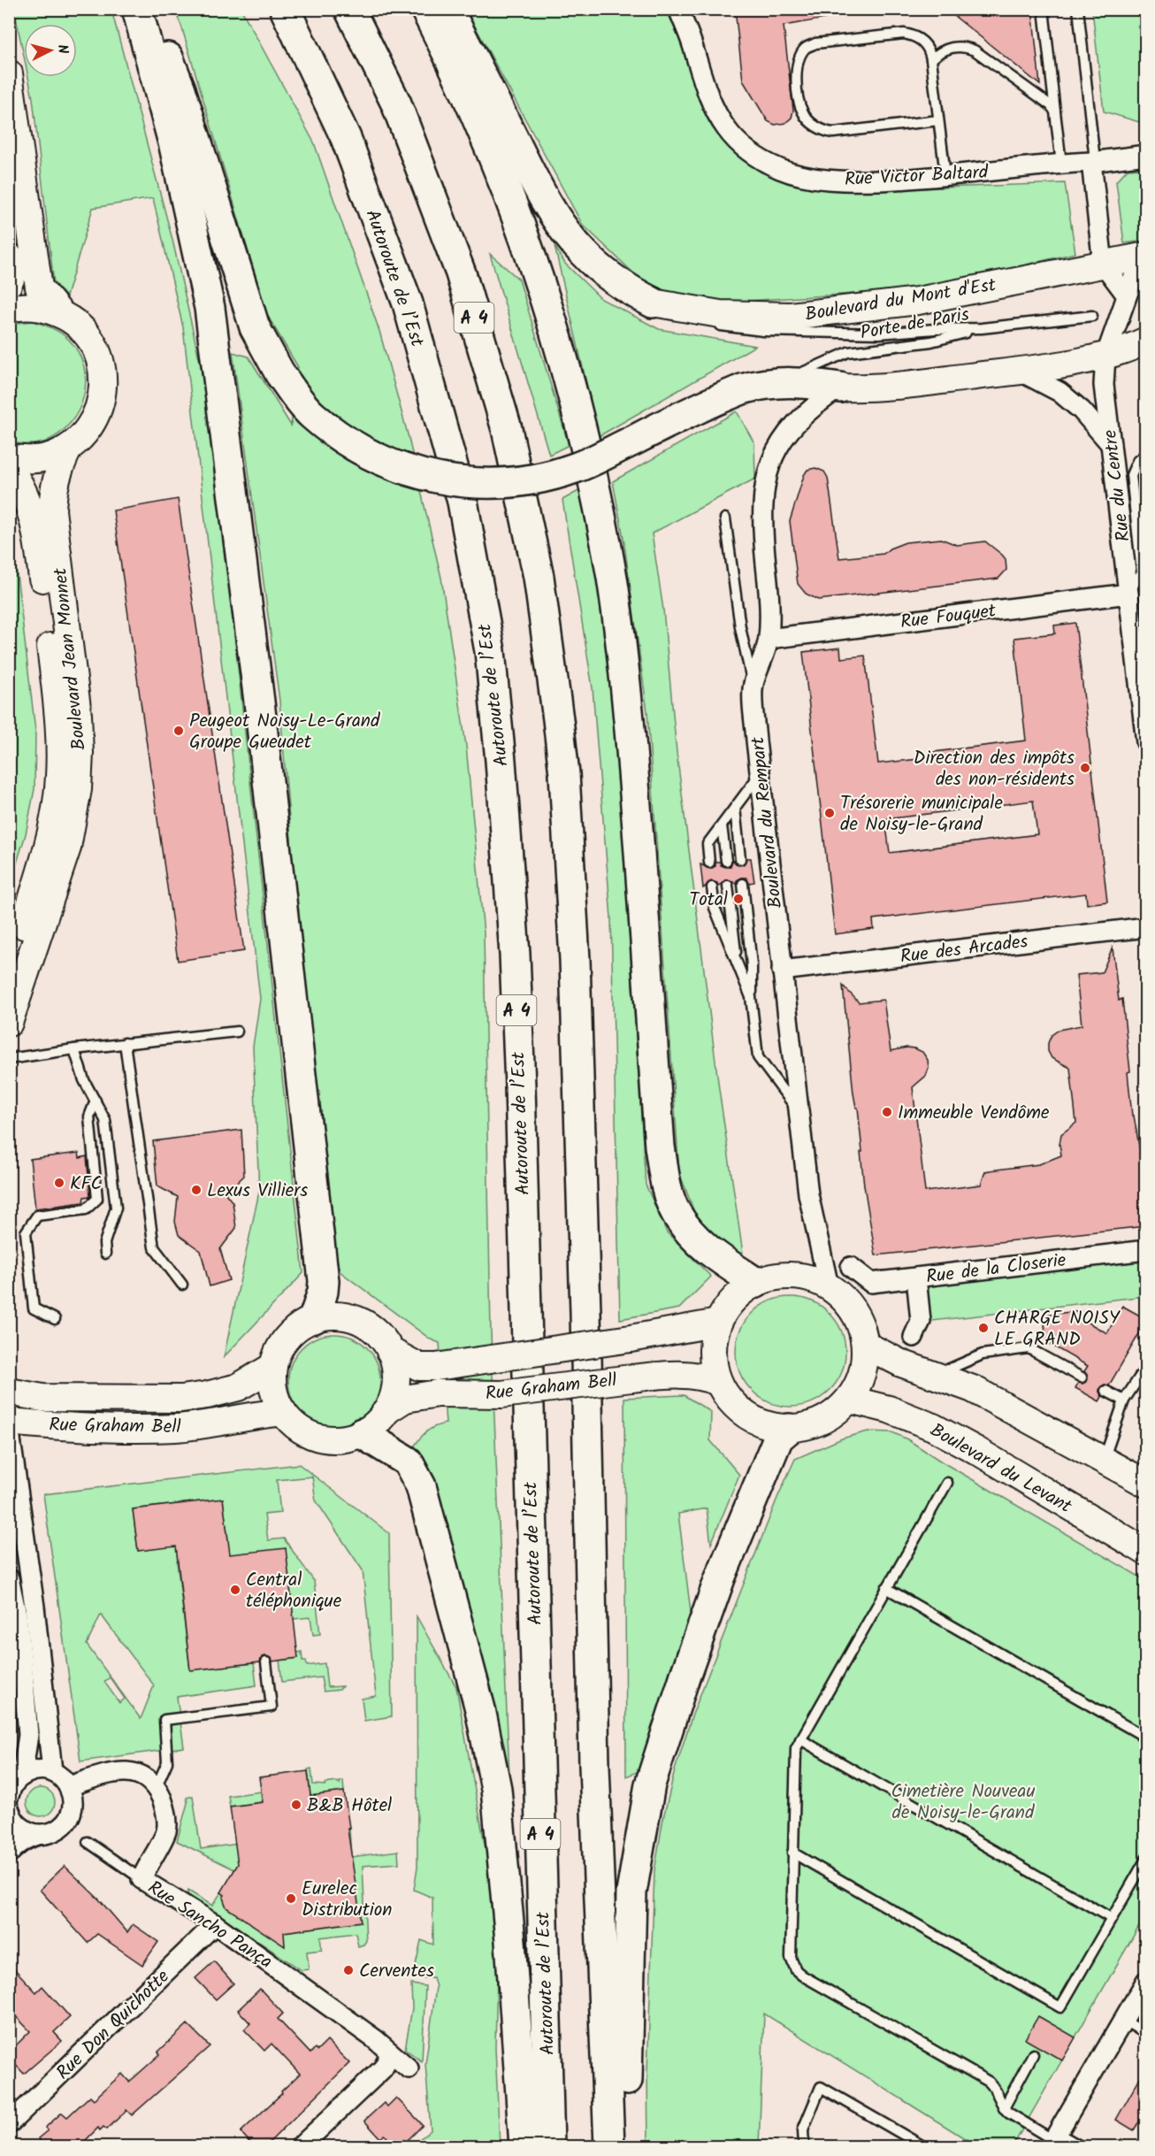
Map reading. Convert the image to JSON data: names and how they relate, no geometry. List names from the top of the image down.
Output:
{
  "streets": {
    "highway": ["Autoroute de l’Est", "A 4"],
    "main road": [
      "Boulevard du Mont d'Est",
      "Boulevard Jean Monnet",
      "Rue Graham Bell",
      "Boulevard du Levant"
    ],
    "street": [
      "Rue Victor Baltard",
      "Rue du Centre",
      "Rue Fouquet",
      "Boulevard du Rempart",
      "Rue des Arcades",
      "Rue de la Closerie",
      "Rue Sancho Pança",
      "Rue Don Quichotte"
    ],
    "lane": ["Porte de Paris"]
  },
  "crossings": [
    ["Boulevard du Mont d'Est", "Rue du Centre"],
    ["Rue du Centre", "Rue Fouquet"],
    ["Rue Fouquet", "Boulevard du Rempart"],
    ["Boulevard du Rempart", "Rue des Arcades"],
    ["Boulevard du Rempart", "Rue Graham Bell"],
    ["Boulevard du Rempart", "Boulevard du Levant"],
    ["Rue Graham Bell", "Boulevard du Levant"],
    ["Rue Sancho Pança", "Rue Don Quichotte"]
  ],
  "parks": ["Cimetière Nouveau de Noisy-le-Grand"],
  "places": [
    "Peugeot Noisy-Le-Grand Groupe Gueudet",
    "Direction des impôts des non-résidents",
    "Trésorerie municipale de Noisy-le-Grand",
    "Total",
    "Immeuble Vendôme",
    "KFC",
    "Lexus Villiers",
    "CHARGE NOISY LE GRAND",
    "Central téléphonique",
    "B&B Hôtel",
    "Eurelec Distribution",
    "Cerventes"
  ],
  "north": "right"
}
